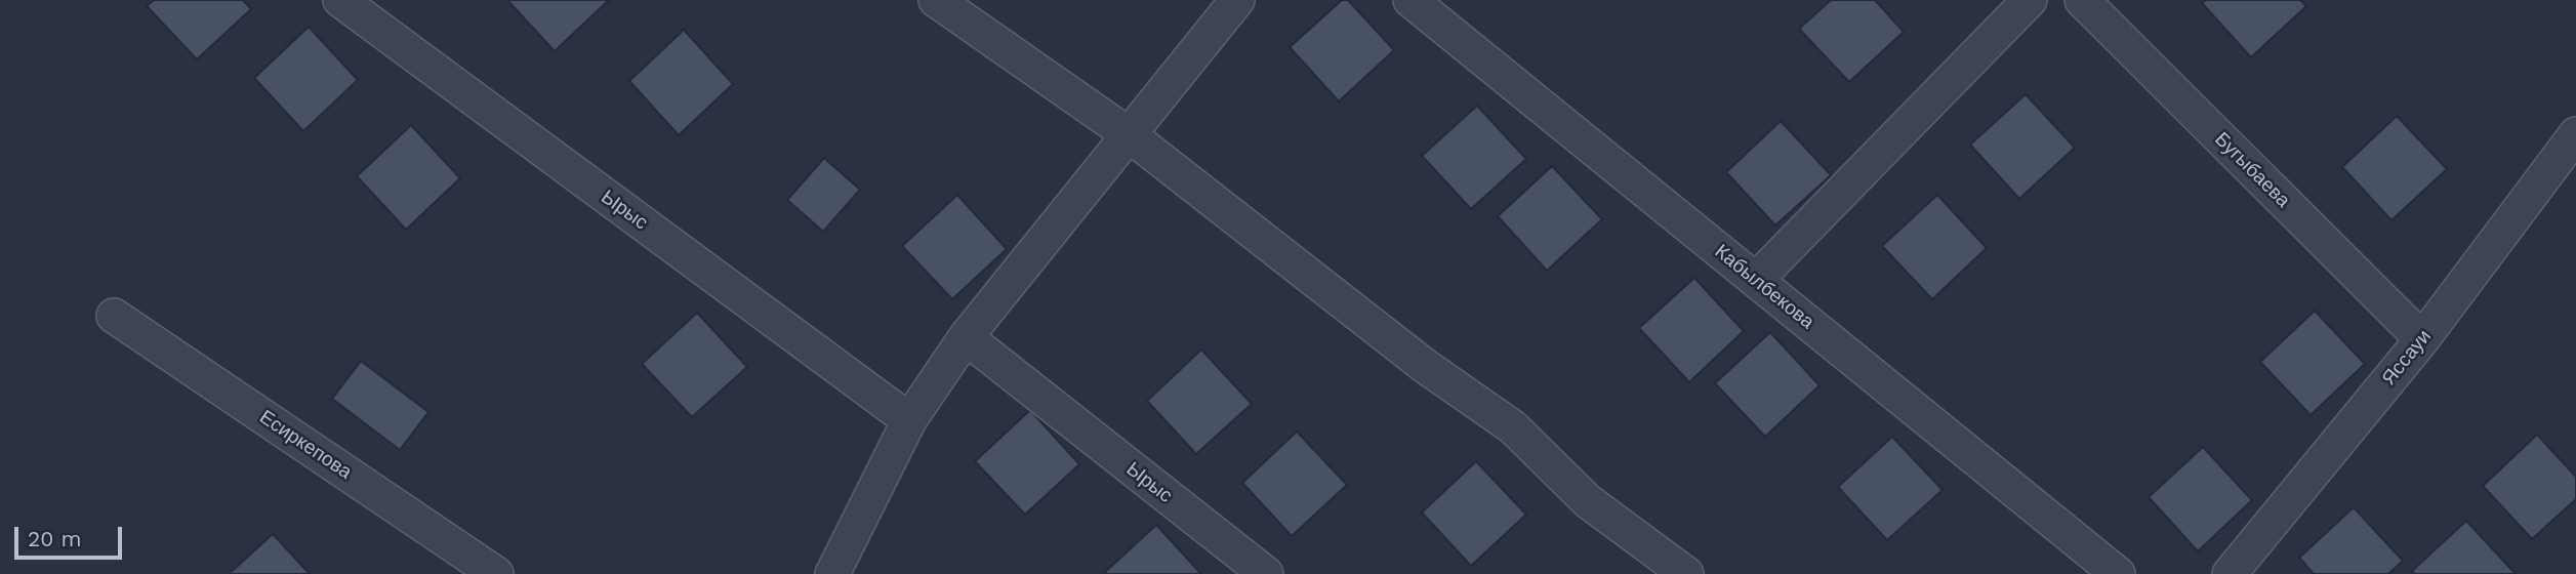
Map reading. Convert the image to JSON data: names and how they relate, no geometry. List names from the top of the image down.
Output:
{
  "streets": {
    "street": [
      "Бугыбаева",
      "Ырыс",
      "Кабылбекова",
      "Яссауи",
      "Есиркепова"
    ]
  },
  "crossings": [
    ["Бугыбаева", "Яссауи"]
  ],
  "scale_bar": "20 m"
}
